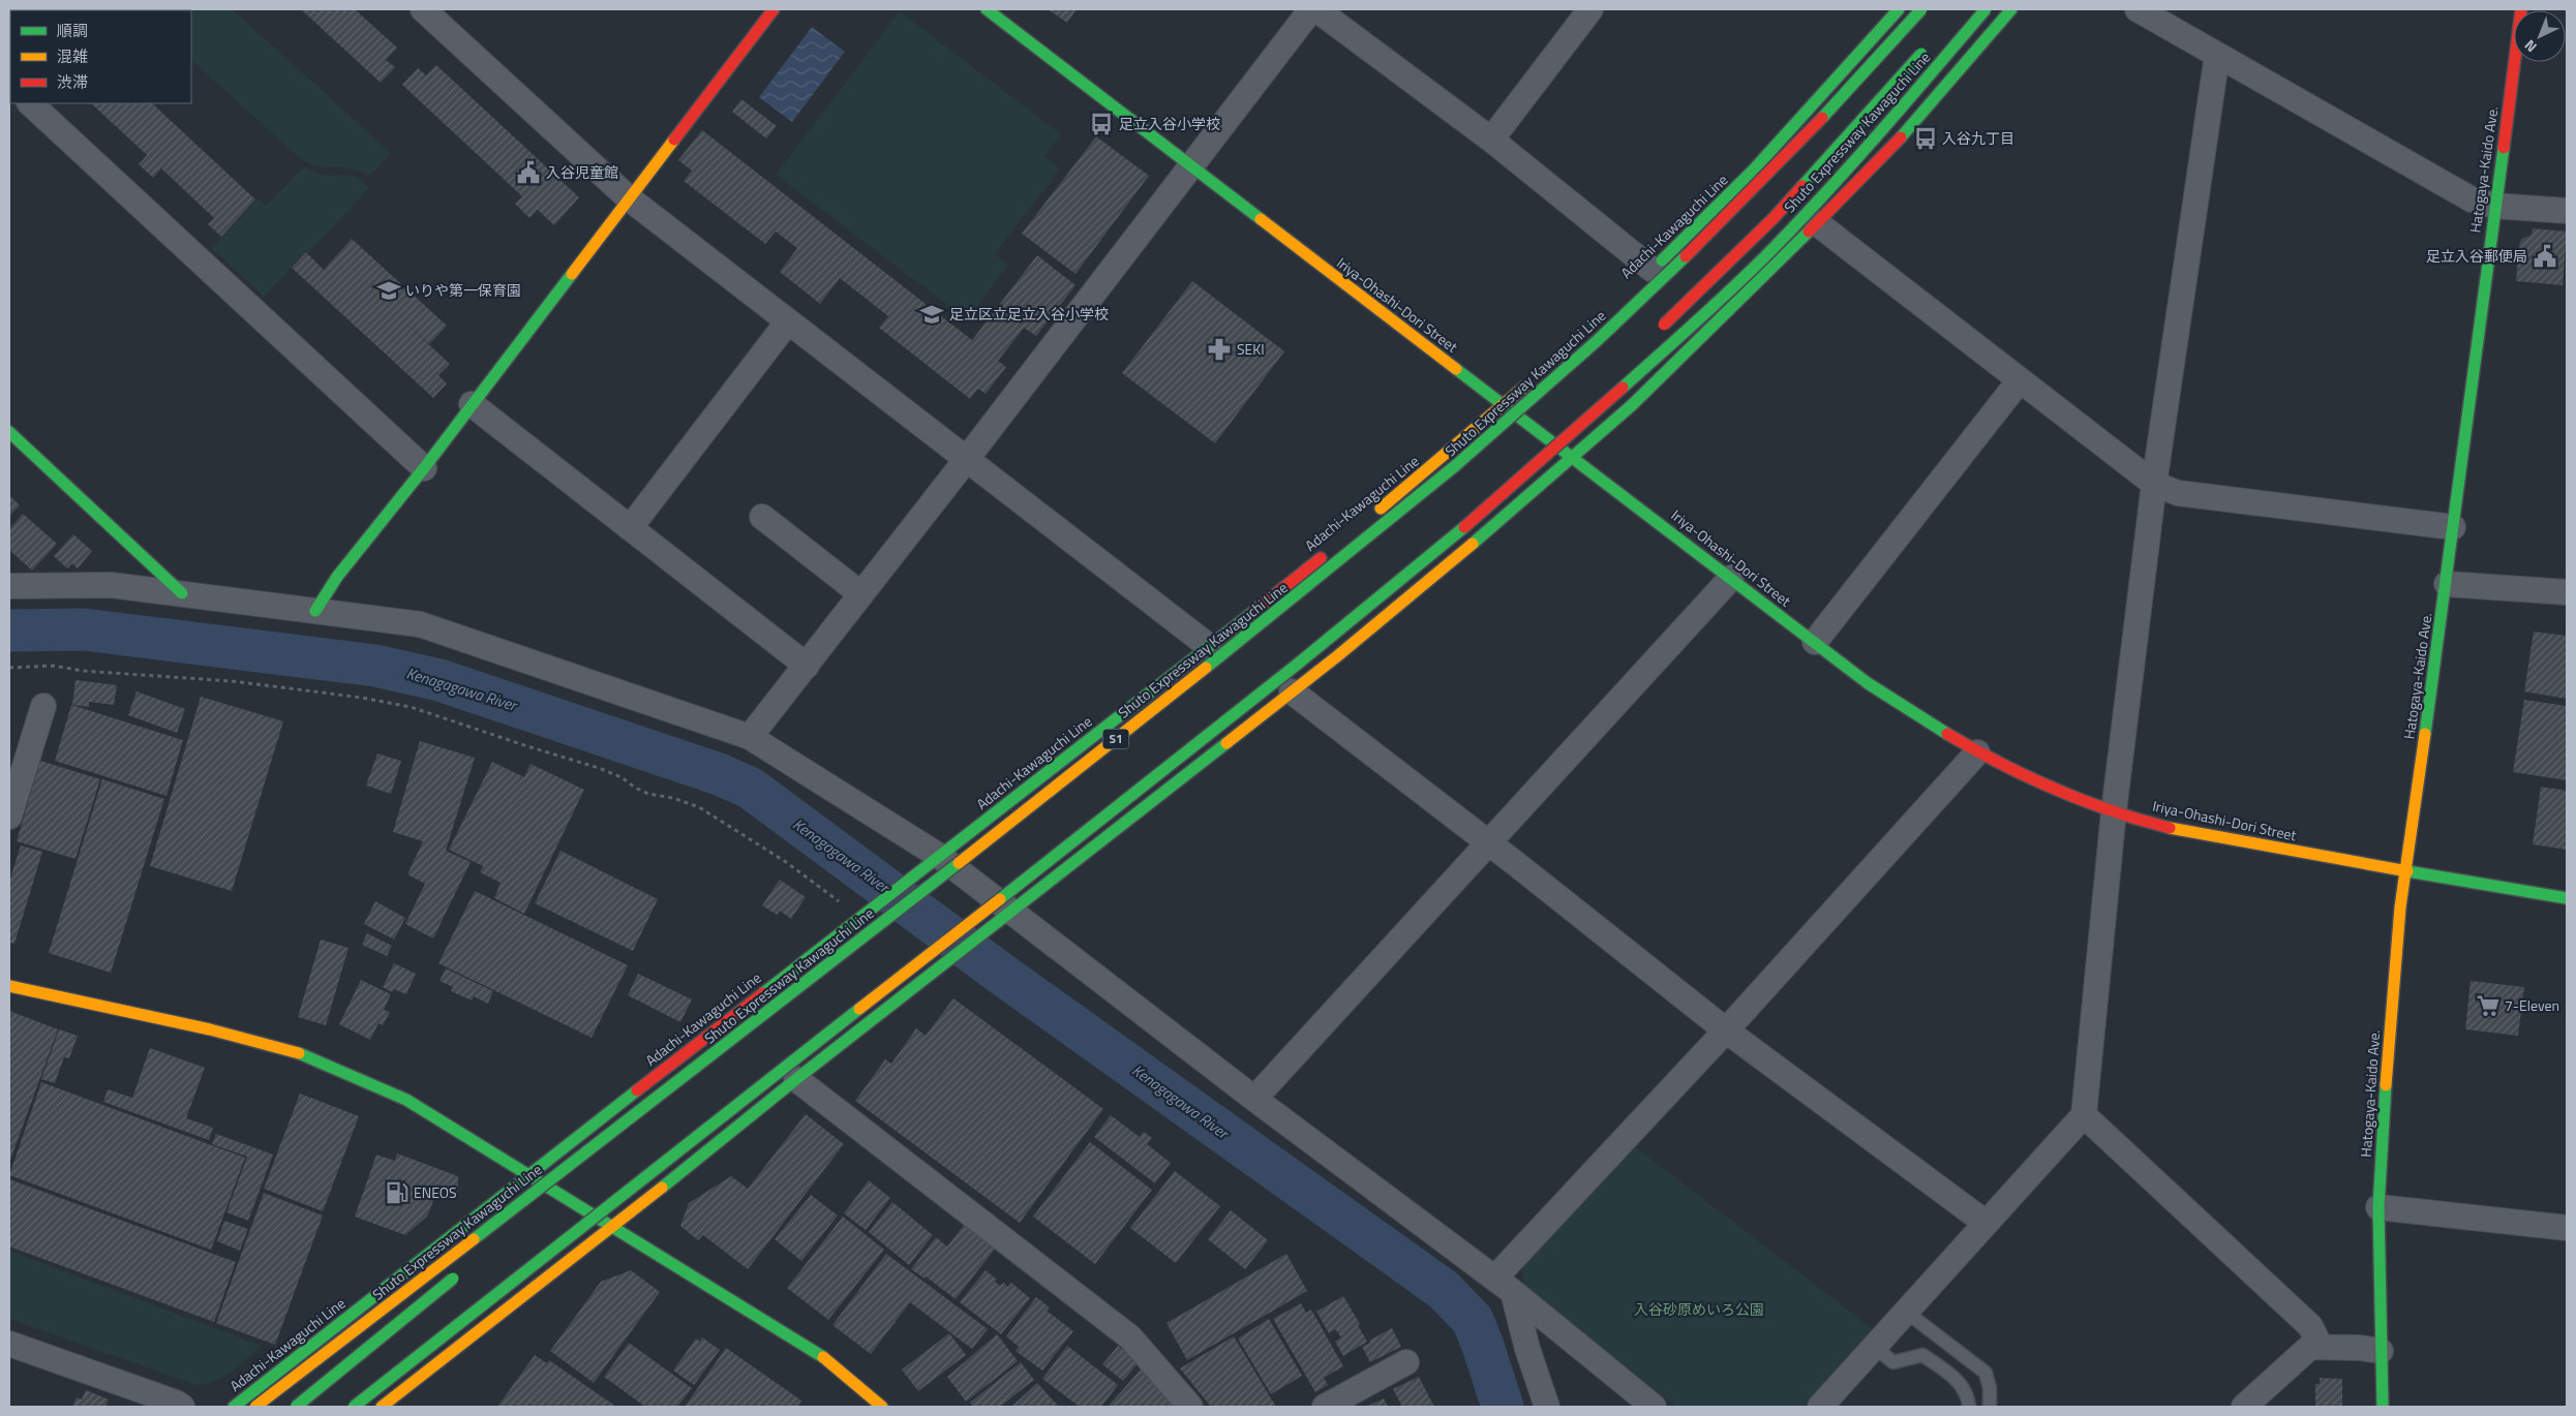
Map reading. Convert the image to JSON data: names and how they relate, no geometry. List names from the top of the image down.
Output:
{
  "streets": {
    "main road": [
      "Shuto Expressway Kawaguchi Line",
      "Hatogaya-Kaido Ave.",
      "Adachi-Kawaguchi Line",
      "Iriya-Ohashi-Dori Street",
      "S1"
    ]
  },
  "crossings": [
    ["Hatogaya-Kaido Ave.", "Iriya-Ohashi-Dori Street"],
    ["Adachi-Kawaguchi Line", "Iriya-Ohashi-Dori Street"]
  ],
  "water": ["Kenagagawa River"],
  "parks": ["入谷砂原めいろ公園"],
  "places": {
    "bus stop": ["足立入谷小学校", "入谷九丁目"],
    "public building": ["入谷児童館", "足立入谷郵便局"],
    "school or university": ["いりや第一保育園", "足立区立足立入谷小学校"],
    "pharmacy": ["SEKI"],
    "supermarket": ["7-Eleven"],
    "fuel station": ["ENEOS"]
  },
  "legend": ["順調", "混雑", "渋滞"],
  "north": "bottom left"
}
